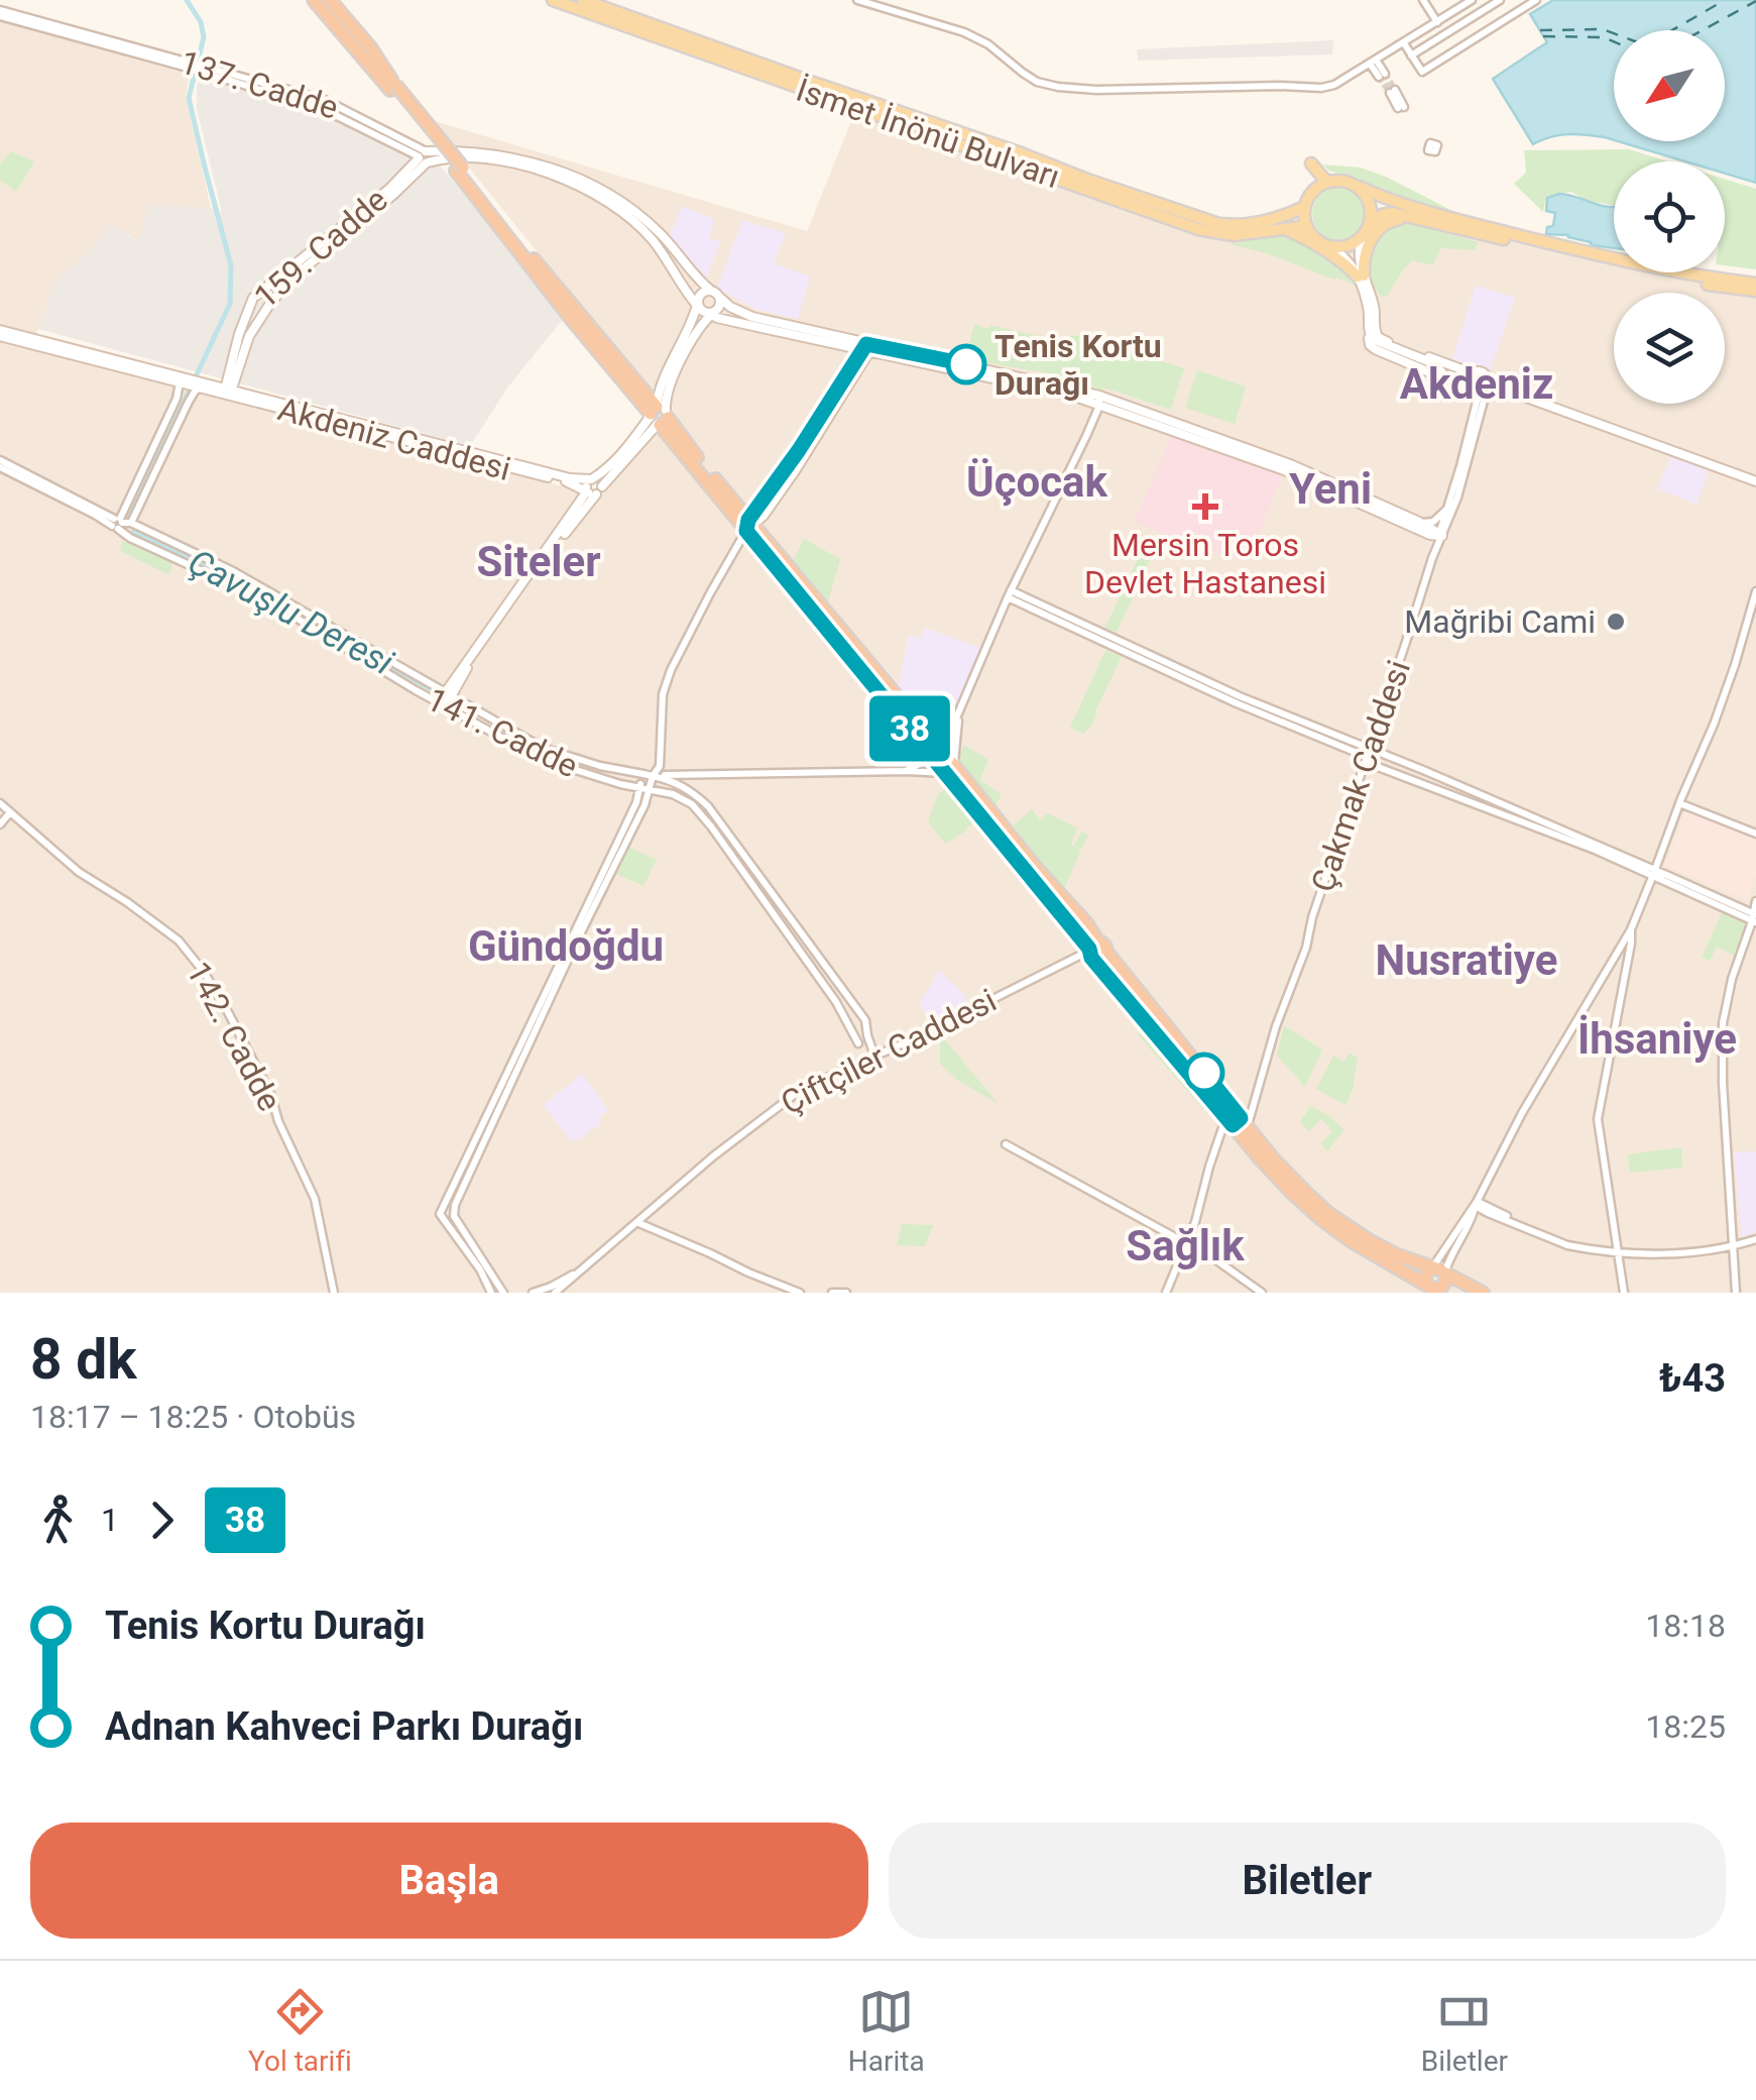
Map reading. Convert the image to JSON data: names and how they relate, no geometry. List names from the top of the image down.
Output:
{
  "streets": {
    "main road": [
      "137. Cadde",
      "İsmet İnönü Bulvarı",
      "159. Cadde",
      "Akdeniz Caddesi"
    ],
    "street": [
      "141. Cadde",
      "Çakmak Caddesi",
      "142. Cadde",
      "Çiftçiler Caddesi"
    ]
  },
  "crossings": [
    ["137. Cadde", "159. Cadde"],
    ["159. Cadde", "Akdeniz Caddesi"]
  ],
  "districts": [
    "Akdeniz",
    "Üçocak",
    "Yeni",
    "Siteler",
    "Gündoğdu",
    "Nusratiye",
    "İhsaniye",
    "Sağlık"
  ],
  "water": ["Çavuşlu Deresi"],
  "places": {
    "other": ["Tenis Kortu Durağı", "Mağribi Cami"],
    "health": ["Mersin Toros Devlet Hastanesi"]
  },
  "lines": ["bus line 38"],
  "north": "bottom left",
  "page": {
    "on_map": "38",
    "heading": ["8 dk", "18:17 – 18:25 · Otobüs", "₺43"],
    "legs": ["1", "38"],
    "list": [
      {
        "name": "Tenis Kortu Durağı",
        "value": "18:18"
      },
      {
        "name": "Adnan Kahveci Parkı Durağı",
        "value": "18:25"
      }
    ],
    "buttons": ["Başla", "Biletler"],
    "tabs": ["Yol tarifi", "Harita", "Biletler"]
  }
}
